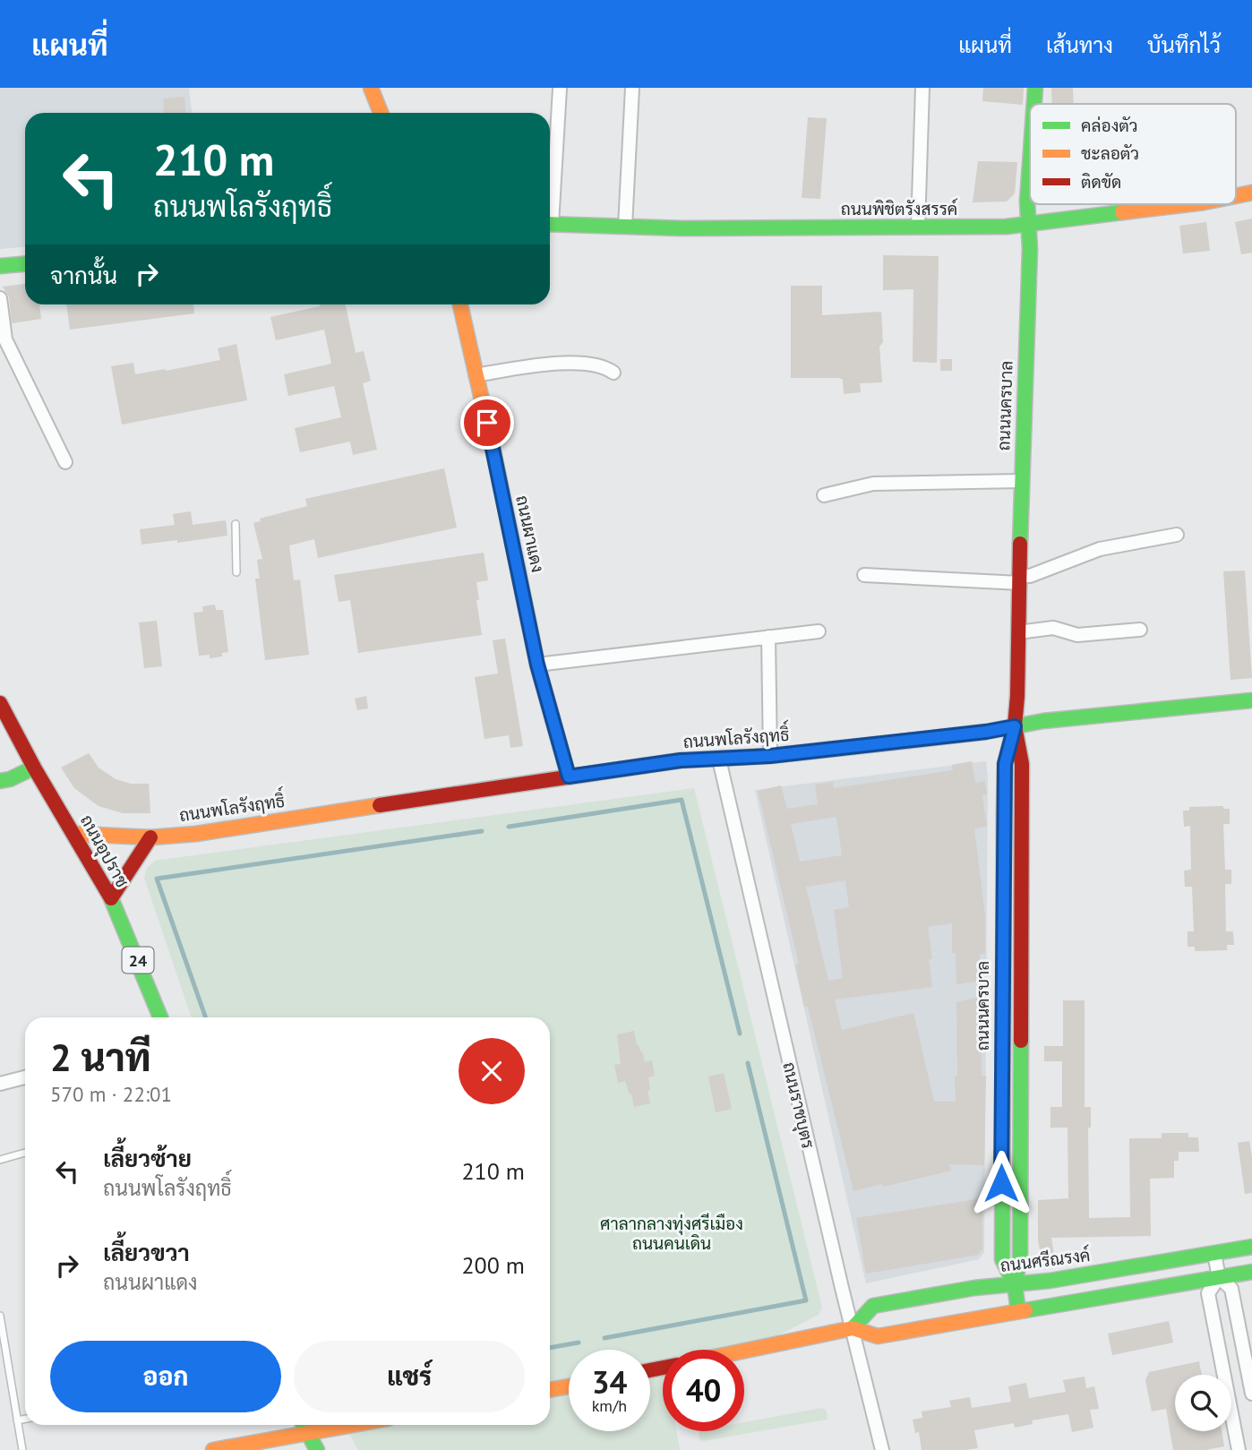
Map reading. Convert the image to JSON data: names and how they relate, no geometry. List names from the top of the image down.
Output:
{
  "streets": {
    "street": [
      "ถนนพิชิตรังสรรค์",
      "ถนนนครบาล",
      "ถนนผาแดง",
      "ถนนพโลรังฤทธิ์",
      "ถนนอุปราช",
      "24",
      "ถนนราชบุตร",
      "ถนนศรีณรงค์"
    ]
  },
  "crossings": [
    ["ถนนพิชิตรังสรรค์", "ถนนนครบาล"],
    ["ถนนนครบาล", "ถนนพโลรังฤทธิ์"],
    ["ถนนนครบาล", "ถนนศรีณรงค์"],
    ["ถนนผาแดง", "ถนนพโลรังฤทธิ์"],
    ["ถนนพโลรังฤทธิ์", "ถนนอุปราช"],
    ["ถนนพโลรังฤทธิ์", "ถนนราชบุตร"],
    ["ถนนราชบุตร", "ถนนศรีณรงค์"]
  ],
  "parks": ["ศาลากลางทุ่งศรีเมือง ถนนคนเดิน"],
  "legend": ["คล่องตัว", "ชะลอตัว", "ติดขัด"],
  "page": {
    "header": "แผนที่",
    "nav": ["แผนที่", "เส้นทาง", "บันทึกไว้"],
    "turn": ["210 m", "ถนนพโลรังฤทธิ์"],
    "then": "จากนั้น",
    "heading": ["2 นาที", "570 m · 22:01"],
    "list": [
      {
        "name": "เลี้ยวซ้าย",
        "note": "ถนนพโลรังฤทธิ์",
        "value": "210 m"
      },
      {
        "name": "เลี้ยวขวา",
        "note": "ถนนผาแดง",
        "value": "200 m"
      }
    ],
    "buttons": ["ออก", "แชร์"],
    "speed": "34 km/h",
    "limit": "40"
  }
}
